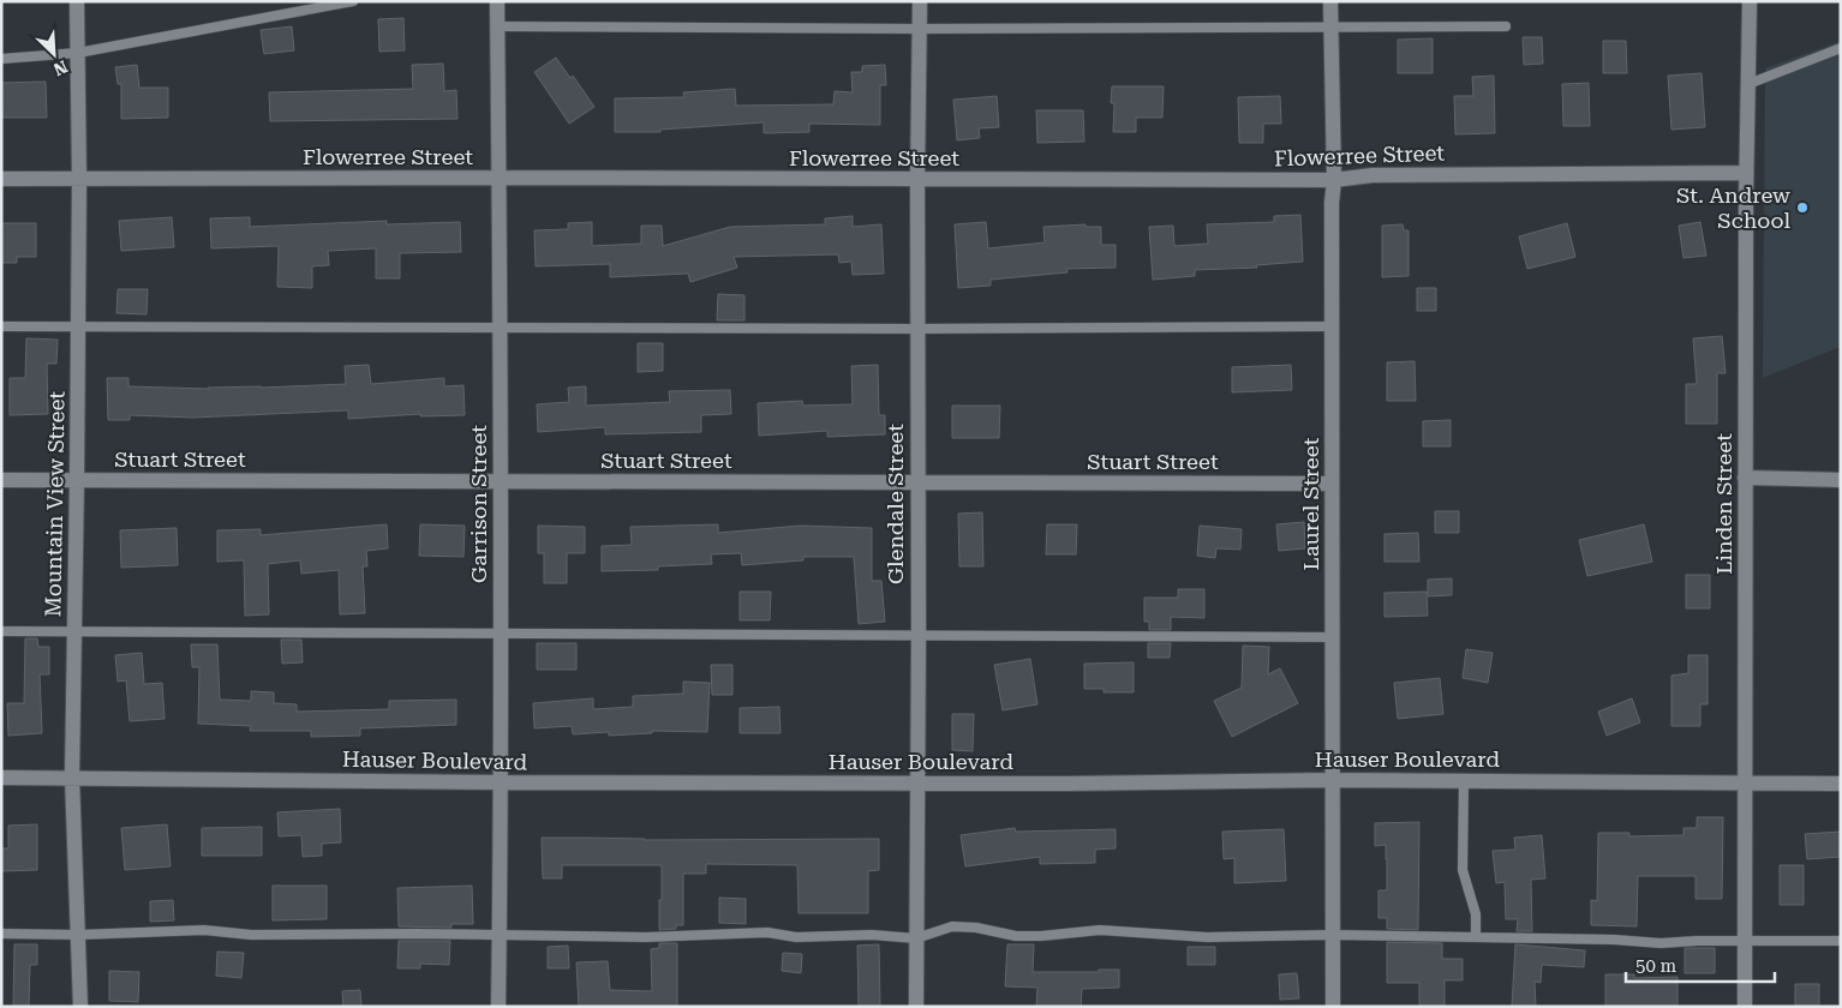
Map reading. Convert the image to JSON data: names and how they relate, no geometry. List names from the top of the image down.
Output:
{
  "streets": {
    "street": [
      "Flowerree Street",
      "Stuart Street",
      "Mountain View Street",
      "Garrison Street",
      "Glendale Street",
      "Laurel Street",
      "Linden Street",
      "Hauser Boulevard"
    ]
  },
  "crossings": [
    ["Flowerree Street", "Mountain View Street"],
    ["Flowerree Street", "Garrison Street"],
    ["Flowerree Street", "Glendale Street"],
    ["Flowerree Street", "Laurel Street"],
    ["Flowerree Street", "Linden Street"],
    ["Stuart Street", "Mountain View Street"],
    ["Stuart Street", "Garrison Street"],
    ["Stuart Street", "Glendale Street"],
    ["Stuart Street", "Laurel Street"],
    ["Mountain View Street", "Hauser Boulevard"],
    ["Garrison Street", "Hauser Boulevard"],
    ["Glendale Street", "Hauser Boulevard"],
    ["Laurel Street", "Hauser Boulevard"],
    ["Linden Street", "Hauser Boulevard"]
  ],
  "places": ["St. Andrew School"],
  "scale_bar": "50 m",
  "north": "bottom right"
}
